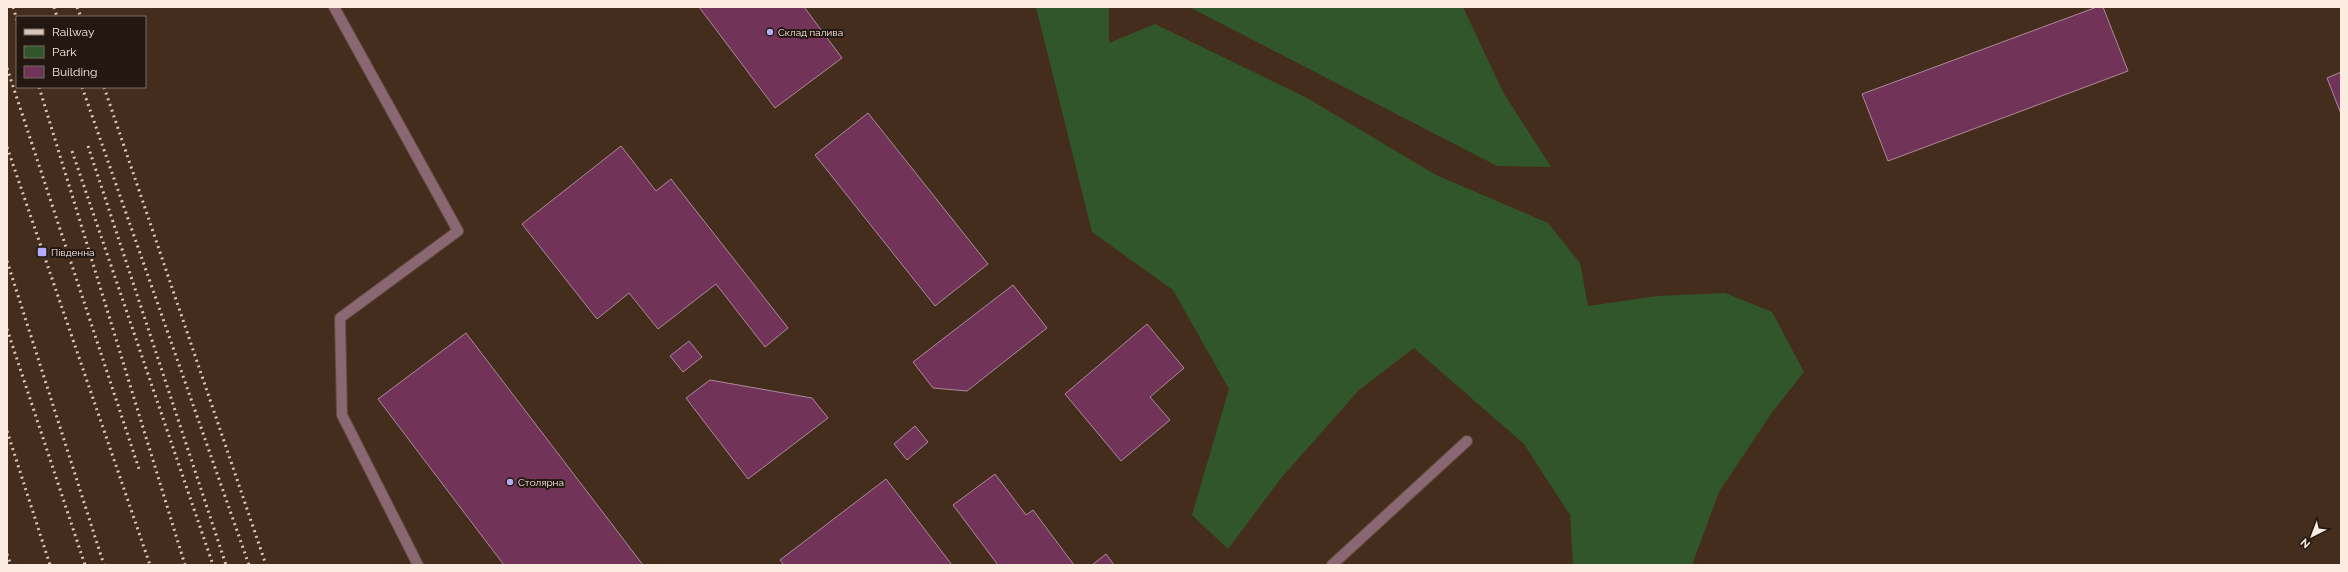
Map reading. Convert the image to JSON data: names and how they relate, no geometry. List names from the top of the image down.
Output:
{
  "places": {
    "other": ["Склад палива", "Столярна"],
    "transit": ["Південна"]
  },
  "legend": ["Railway", "Park", "Building"],
  "north": "bottom left"
}
